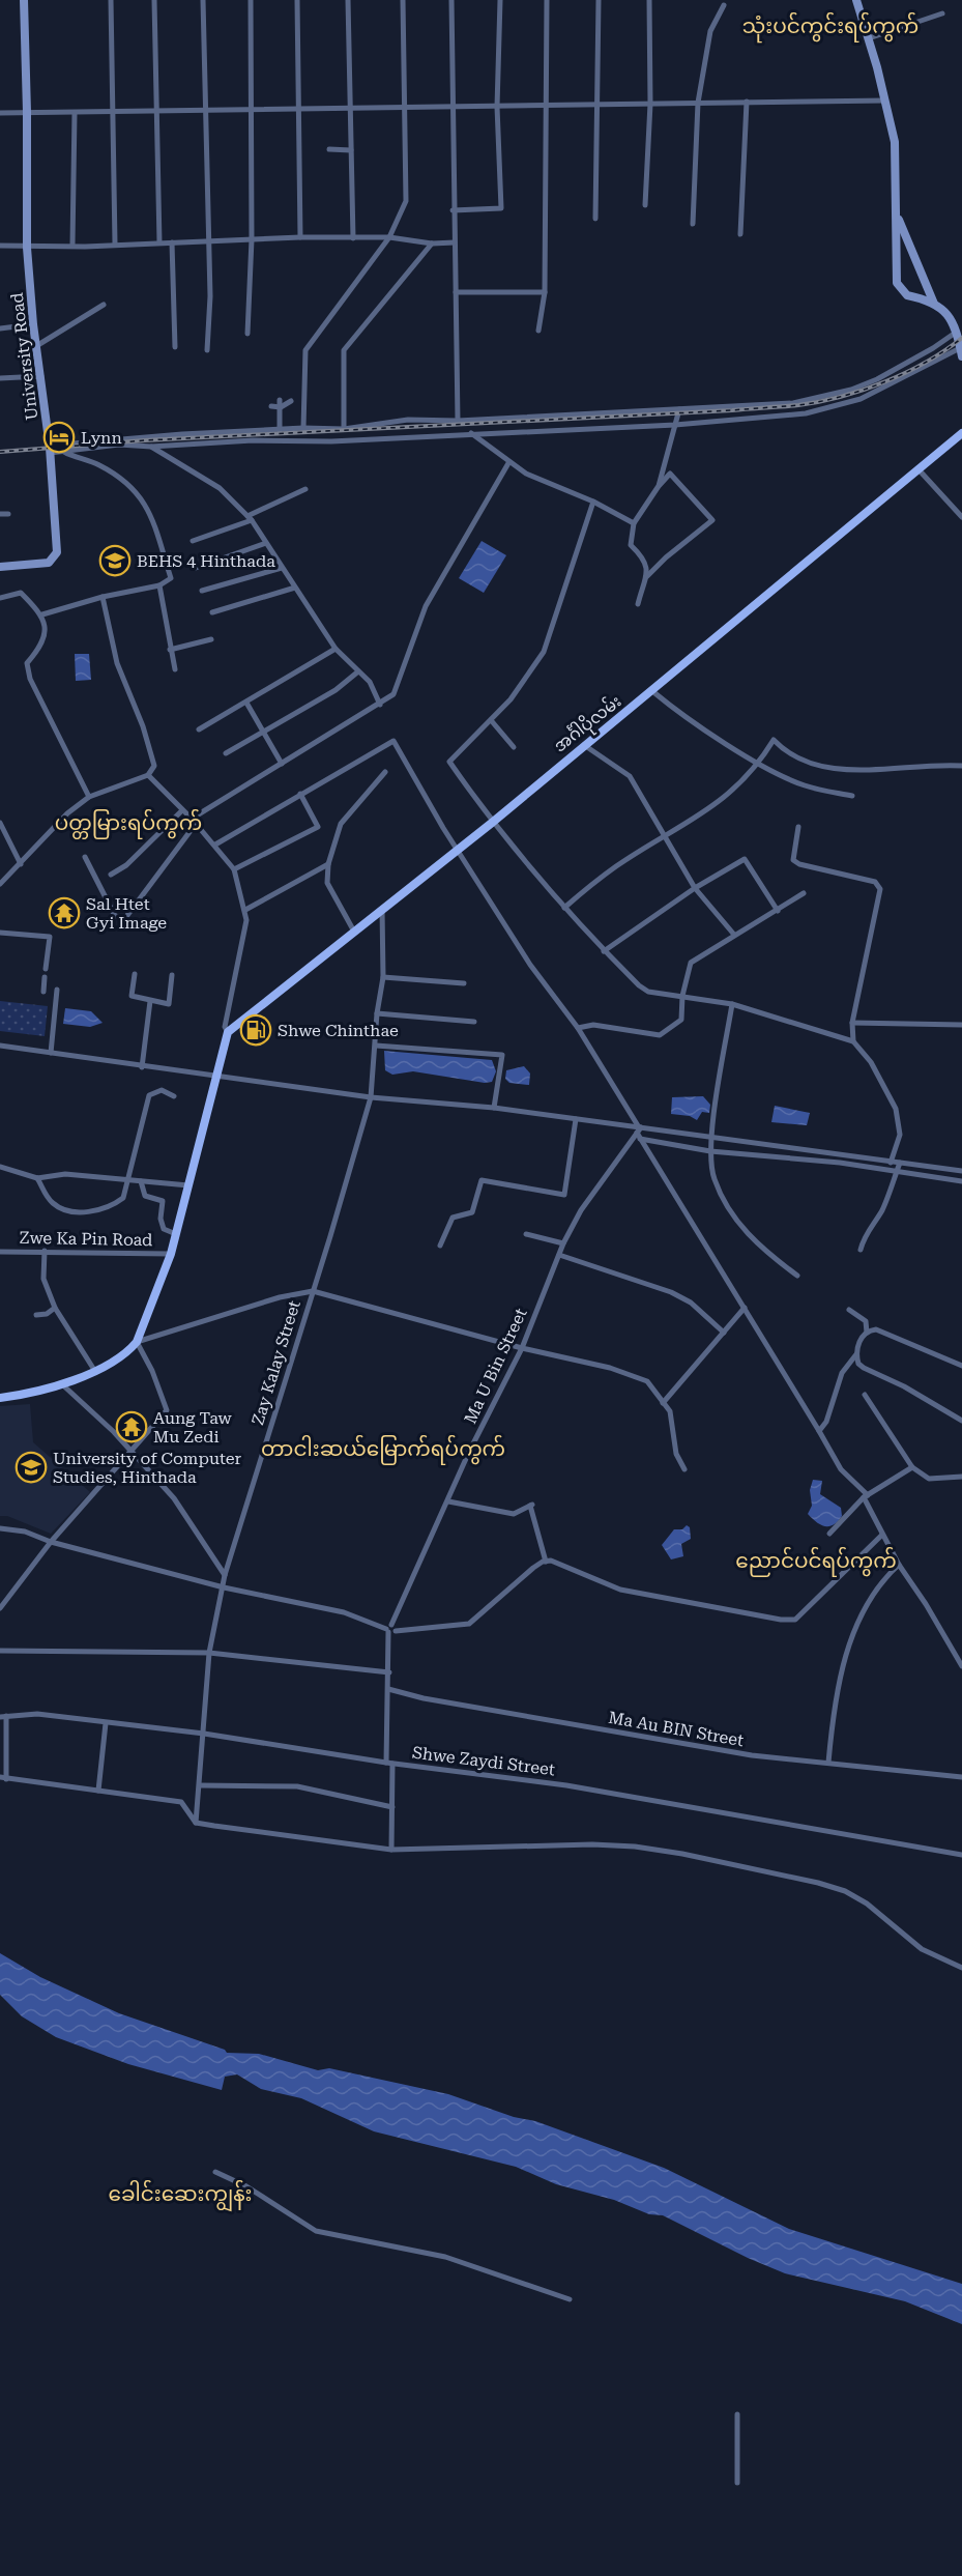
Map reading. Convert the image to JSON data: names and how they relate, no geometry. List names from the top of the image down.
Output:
{
  "streets": {
    "main road": ["အင်္ဂါပိုလမ်း"],
    "street": [
      "University Road",
      "Zwe Ka Pin Road",
      "Zay Kalay Street",
      "Ma U Bin Street",
      "Ma Au BIN Street",
      "Shwe Zaydi Street"
    ]
  },
  "crossings": [
    ["အင်္ဂါပိုလမ်း", "Zay Kalay Street"],
    ["Zay Kalay Street", "Shwe Zaydi Street"],
    ["Ma U Bin Street", "Ma Au BIN Street"],
    ["Ma U Bin Street", "Shwe Zaydi Street"]
  ],
  "districts": [
    "သုံးပင်ကွင်းရပ်ကွက်",
    "ပတ္တမြားရပ်ကွက်",
    "တာငါးဆယ်မြောက်ရပ်ကွက်",
    "ညောင်ပင်ရပ်ကွက်",
    "ခေါင်းဆေးကျွန်း"
  ],
  "places": {
    "hotel": ["Lynn"],
    "school or university": ["BEHS 4 Hinthada", "University of Computer Studies, Hinthada"],
    "temple": ["Sal Htet Gyi Image", "Aung Taw Mu Zedi"],
    "fuel station": ["Shwe Chinthae"]
  }
}
